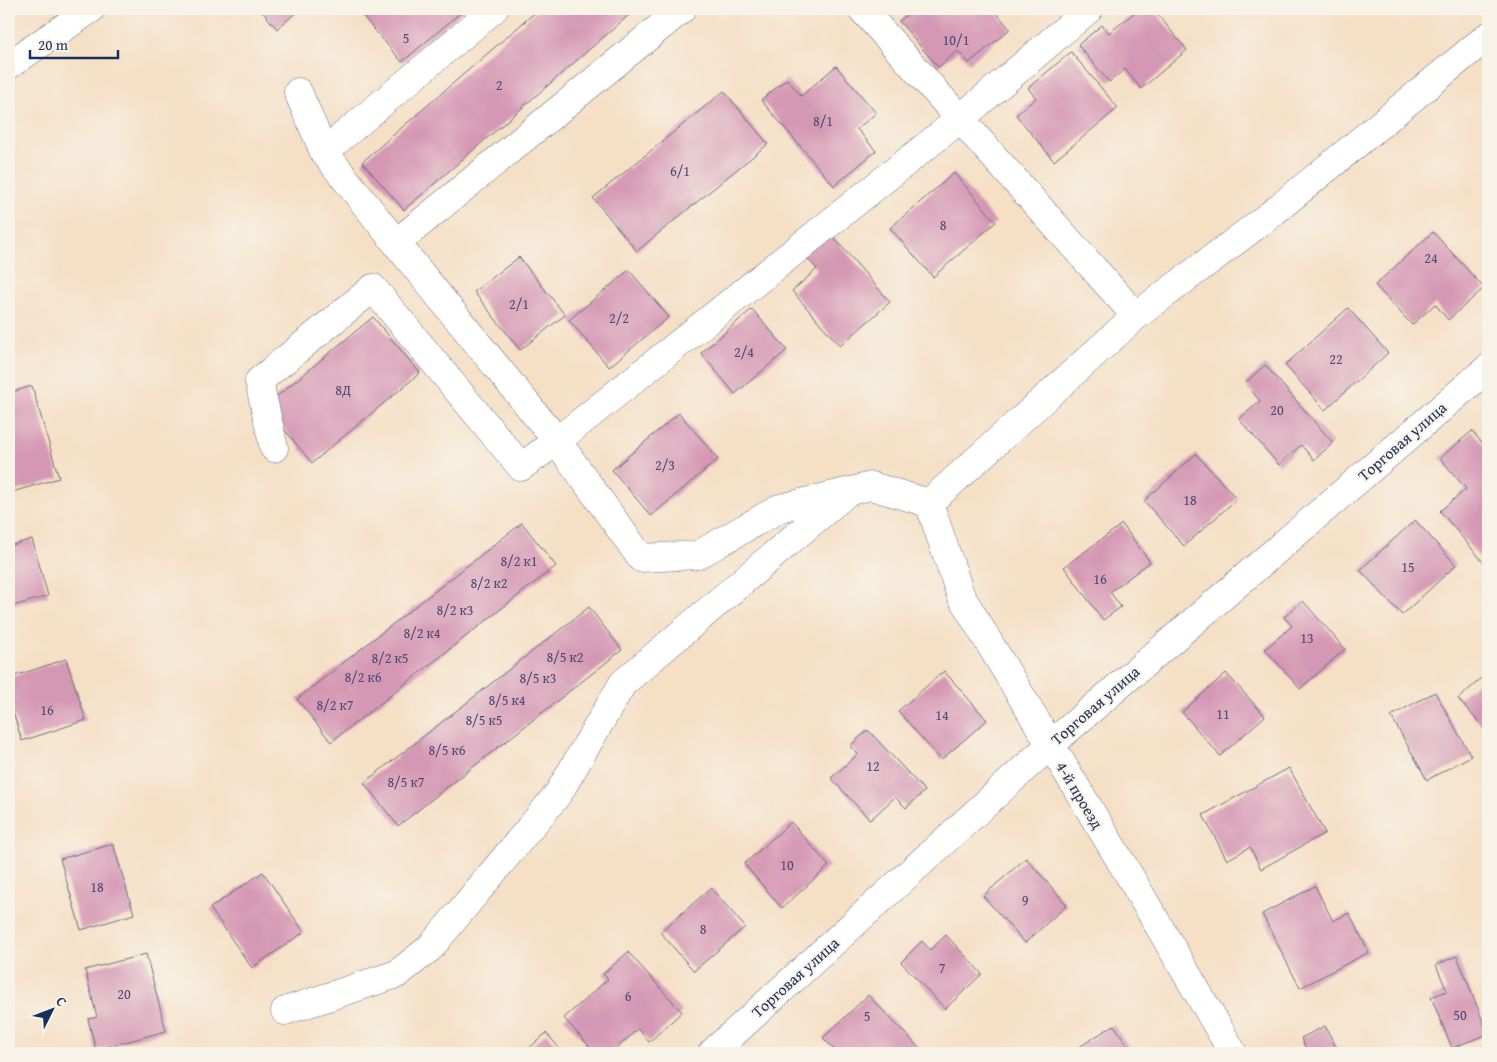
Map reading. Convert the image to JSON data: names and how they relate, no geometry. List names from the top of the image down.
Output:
{
  "streets": {
    "street": ["Торговая улица", "4-й проезд"]
  },
  "crossings": [
    ["Торговая улица", "4-й проезд"]
  ],
  "house_numbers": [
    "5",
    "10/1",
    "2",
    "8/1",
    "6/1",
    "8",
    "24",
    "2/1",
    "2/2",
    "2/4",
    "22",
    "8Д",
    "20",
    "2/3",
    "18",
    "8/2 к1",
    "15",
    "16",
    "8/2 к2",
    "8/2 к3",
    "8/2 к4",
    "13",
    "8/5 к2",
    "8/2 к5",
    "8/2 к6",
    "8/5 к3",
    "8/5 к4",
    "8/2 к7",
    "16",
    "11",
    "14",
    "8/5 к5",
    "8/5 к6",
    "12",
    "8/5 к7",
    "10",
    "18",
    "9",
    "8",
    "7",
    "20",
    "6",
    "50",
    "5"
  ],
  "scale_bar": "20 m",
  "north": "top right"
}
